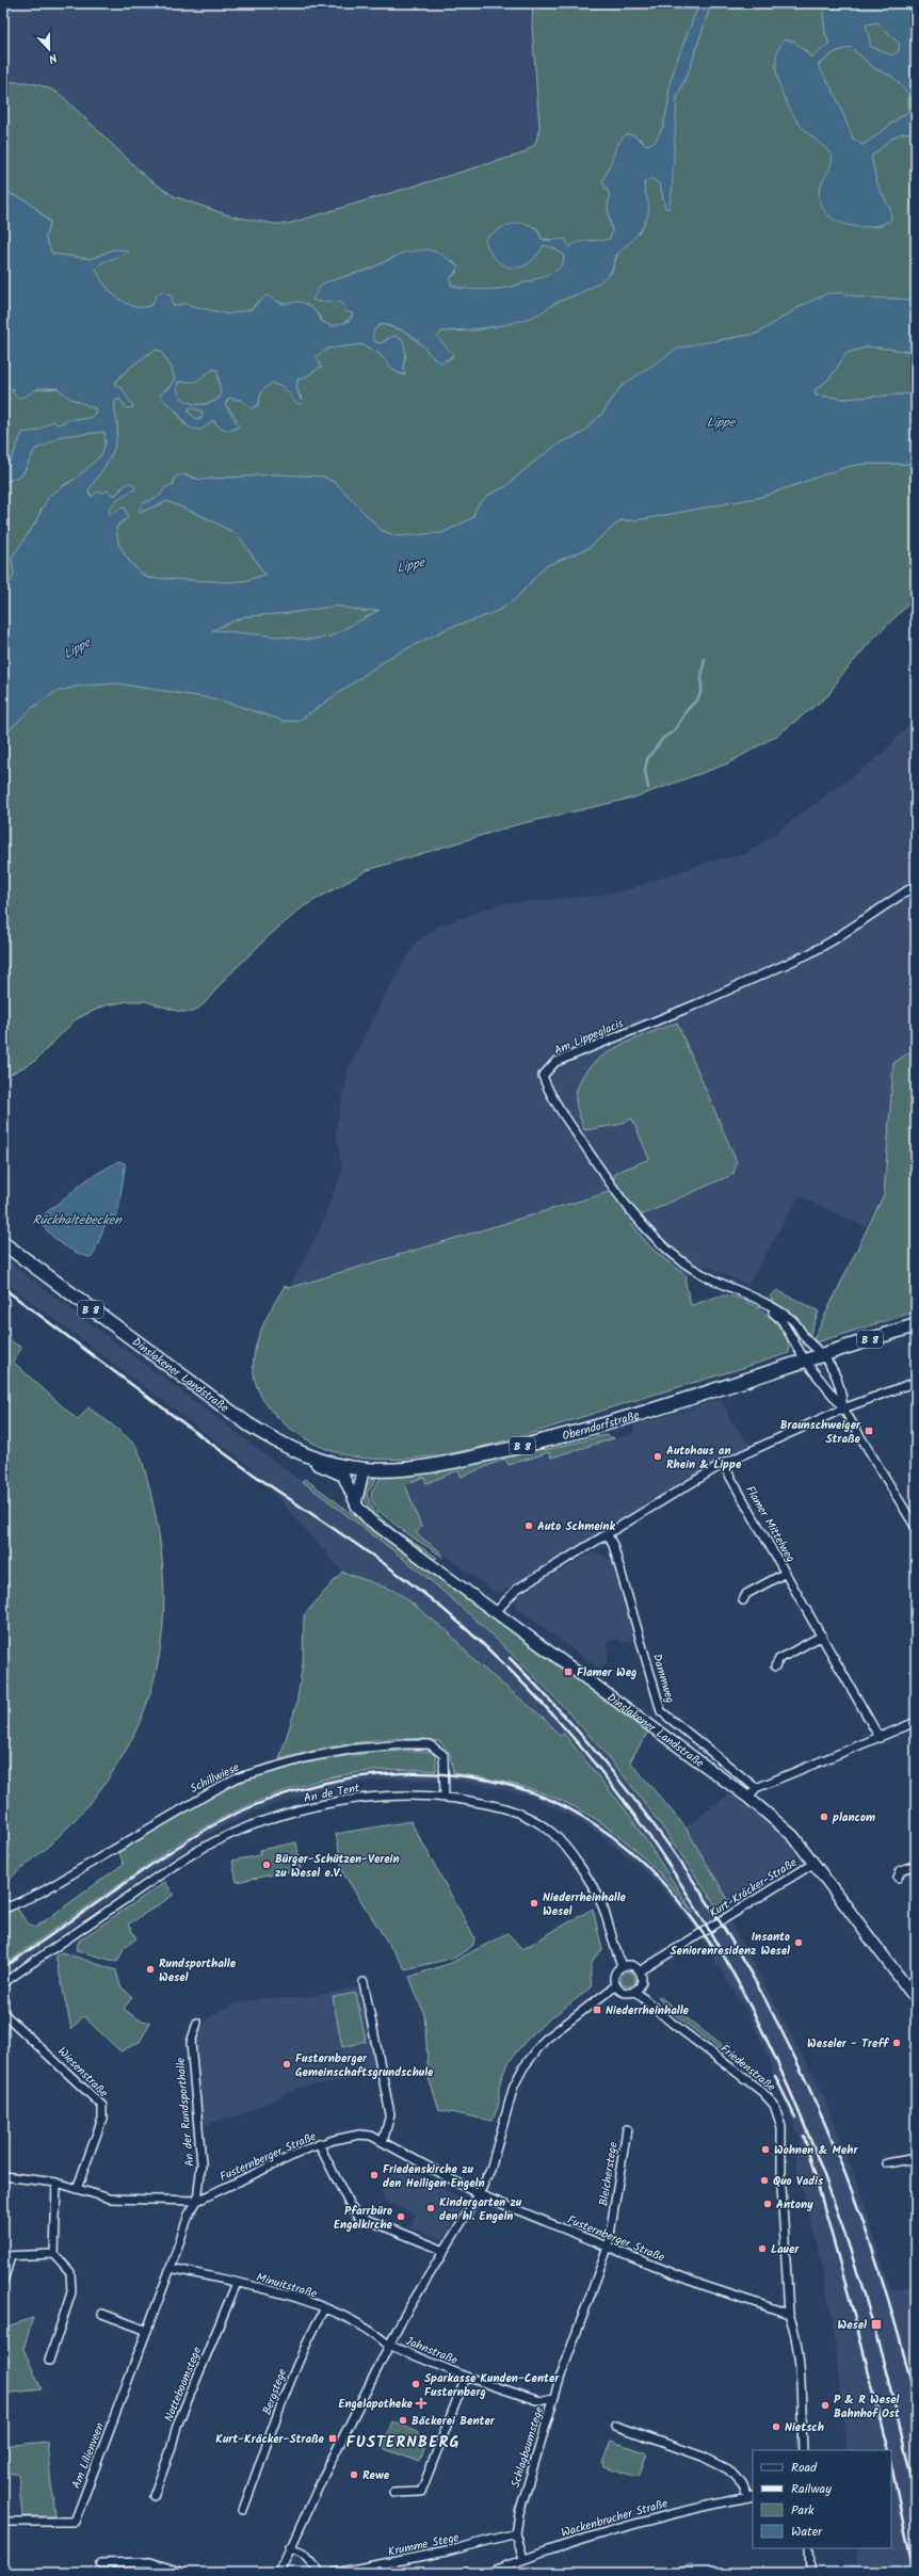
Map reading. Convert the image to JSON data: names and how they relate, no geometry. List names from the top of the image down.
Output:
{
  "streets": {
    "main road": ["B 8", "Dinslakener Landstraße", "Oberndorfstraße"],
    "street": [
      "Am Lippeglacis",
      "Flamer Mittelweg",
      "Dammweg",
      "Schillwiese",
      "An de Tent",
      "Kurt-Kräcker-Straße",
      "Friedenstraße",
      "Wiesenstraße",
      "An der Rundsporthalle",
      "Fusternberger Straße",
      "Bleicherstege",
      "Minuitstraße",
      "Jahnstraße",
      "Notteboomstege",
      "Bergstege",
      "Schlagbaumstege",
      "Am Lilienveen",
      "Wackenbrucher Straße",
      "Krumme Stege"
    ]
  },
  "crossings": [
    ["Am Lippeglacis", "Oberndorfstraße"],
    ["Dinslakener Landstraße", "Oberndorfstraße"],
    ["Dinslakener Landstraße", "Kurt-Kräcker-Straße"],
    ["Schillwiese", "An de Tent"],
    ["An de Tent", "Kurt-Kräcker-Straße"],
    ["An de Tent", "Friedenstraße"],
    ["Kurt-Kräcker-Straße", "Friedenstraße"],
    ["Friedenstraße", "Fusternberger Straße"],
    ["Wiesenstraße", "Fusternberger Straße"],
    ["An der Rundsporthalle", "Fusternberger Straße"],
    ["An der Rundsporthalle", "Am Lilienveen"],
    ["Fusternberger Straße", "Bleicherstege"],
    ["Fusternberger Straße", "Schlagbaumstege"],
    ["Fusternberger Straße", "Am Lilienveen"],
    ["Bleicherstege", "Schlagbaumstege"],
    ["Minuitstraße", "Jahnstraße"],
    ["Minuitstraße", "Notteboomstege"],
    ["Minuitstraße", "Bergstege"],
    ["Minuitstraße", "Am Lilienveen"],
    ["Jahnstraße", "Schlagbaumstege"],
    ["Schlagbaumstege", "Wackenbrucher Straße"],
    ["Schlagbaumstege", "Krumme Stege"]
  ],
  "districts": ["FUSTERNBERG"],
  "water": ["Lippe", "Rückhaltebecken"],
  "places": {
    "transit": [
      "Braunschweiger Straße",
      "Flamer Weg",
      "Niederrheinhalle",
      "Wesel",
      "Kurt-Kräcker-Straße"
    ],
    "other": [
      "Autohaus an Rhein & Lippe",
      "Auto Schmeink",
      "plancom",
      "Bürger-Schützen-Verein zu Wesel e.V.",
      "Niederrheinhalle Wesel",
      "Insanto Seniorenresidenz Wesel",
      "Rundsporthalle Wesel",
      "Weseler - Treff",
      "Fusternberger Gemeinschaftsgrundschule",
      "Wohnen & Mehr",
      "Friedenskirche zu den Heiligen Engeln",
      "Quo Vadis",
      "Antony",
      "Kindergarten zu den hl. Engeln",
      "Pfarrbüro Engelkirche",
      "Lauer",
      "Sparkasse Kunden-Center Fusternberg",
      "P & R Wesel Bahnhof Ost",
      "Bäckerei Benter",
      "Nietsch",
      "Rewe"
    ],
    "health": ["Engelapotheke"]
  },
  "legend": [
    "Road",
    "Railway",
    "Park",
    "Water"
  ],
  "north": "bottom"
}
